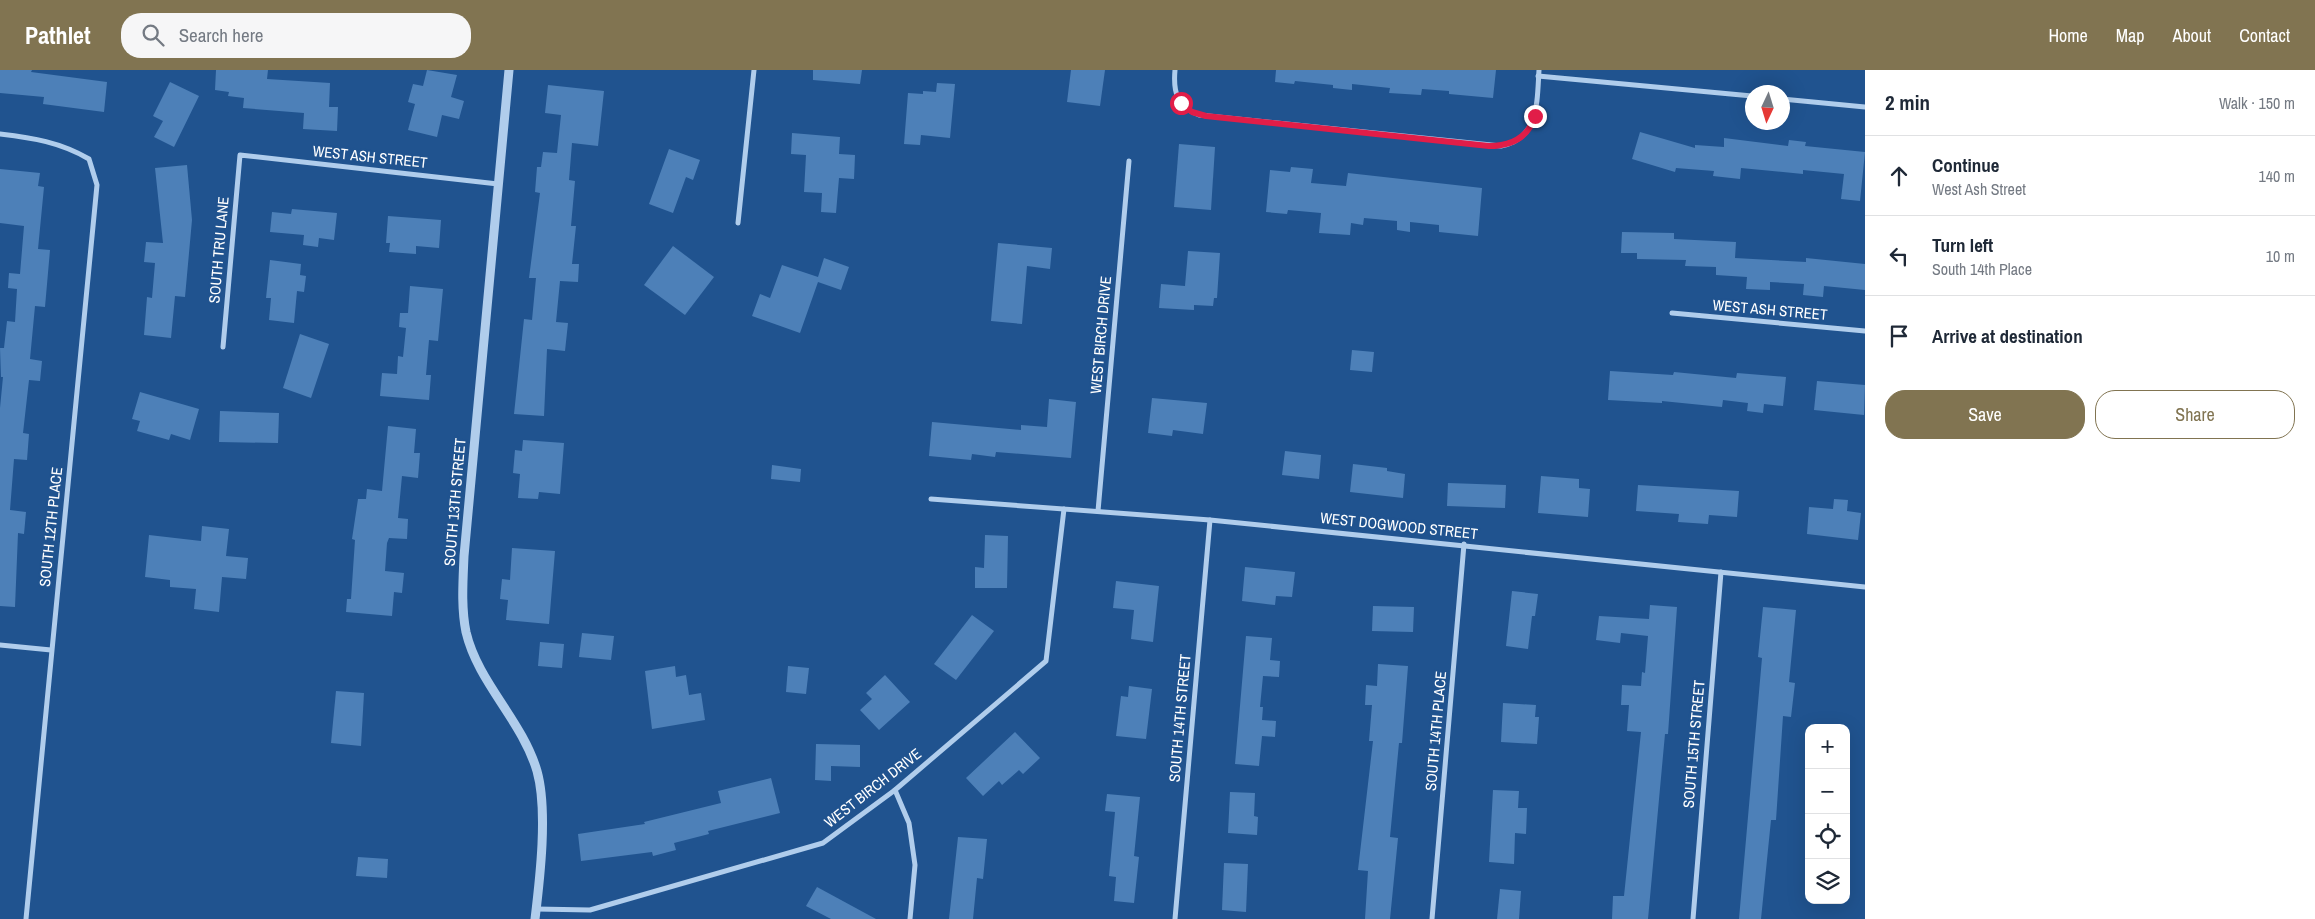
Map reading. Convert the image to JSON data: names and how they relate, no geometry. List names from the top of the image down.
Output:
{
  "streets": {
    "street": [
      "WEST ASH STREET",
      "SOUTH TRU LANE",
      "WEST BIRCH DRIVE",
      "SOUTH 13TH STREET",
      "WEST DOGWOOD STREET",
      "SOUTH 12TH PLACE",
      "SOUTH 14TH STREET",
      "SOUTH 14TH PLACE",
      "SOUTH 15TH STREET"
    ]
  },
  "crossings": [
    ["WEST ASH STREET", "SOUTH TRU LANE"],
    ["WEST ASH STREET", "SOUTH 13TH STREET"],
    ["WEST BIRCH DRIVE", "SOUTH 13TH STREET"],
    ["WEST BIRCH DRIVE", "WEST DOGWOOD STREET"],
    ["WEST DOGWOOD STREET", "SOUTH 14TH STREET"],
    ["WEST DOGWOOD STREET", "SOUTH 14TH PLACE"],
    ["WEST DOGWOOD STREET", "SOUTH 15TH STREET"]
  ],
  "north": "bottom",
  "page": {
    "header": "Pathlet",
    "search": "Search here",
    "nav": [
      "Home",
      "Map",
      "About",
      "Contact"
    ],
    "heading": ["2 min", "Walk · 150 m"],
    "list": [
      ["Continue", "West Ash Street", "140 m"],
      ["Turn left", "South 14th Place", "10 m"],
      "Arrive at destination"
    ],
    "buttons": ["Save", "Share"],
    "map_buttons": ["+", "−"]
  }
}
